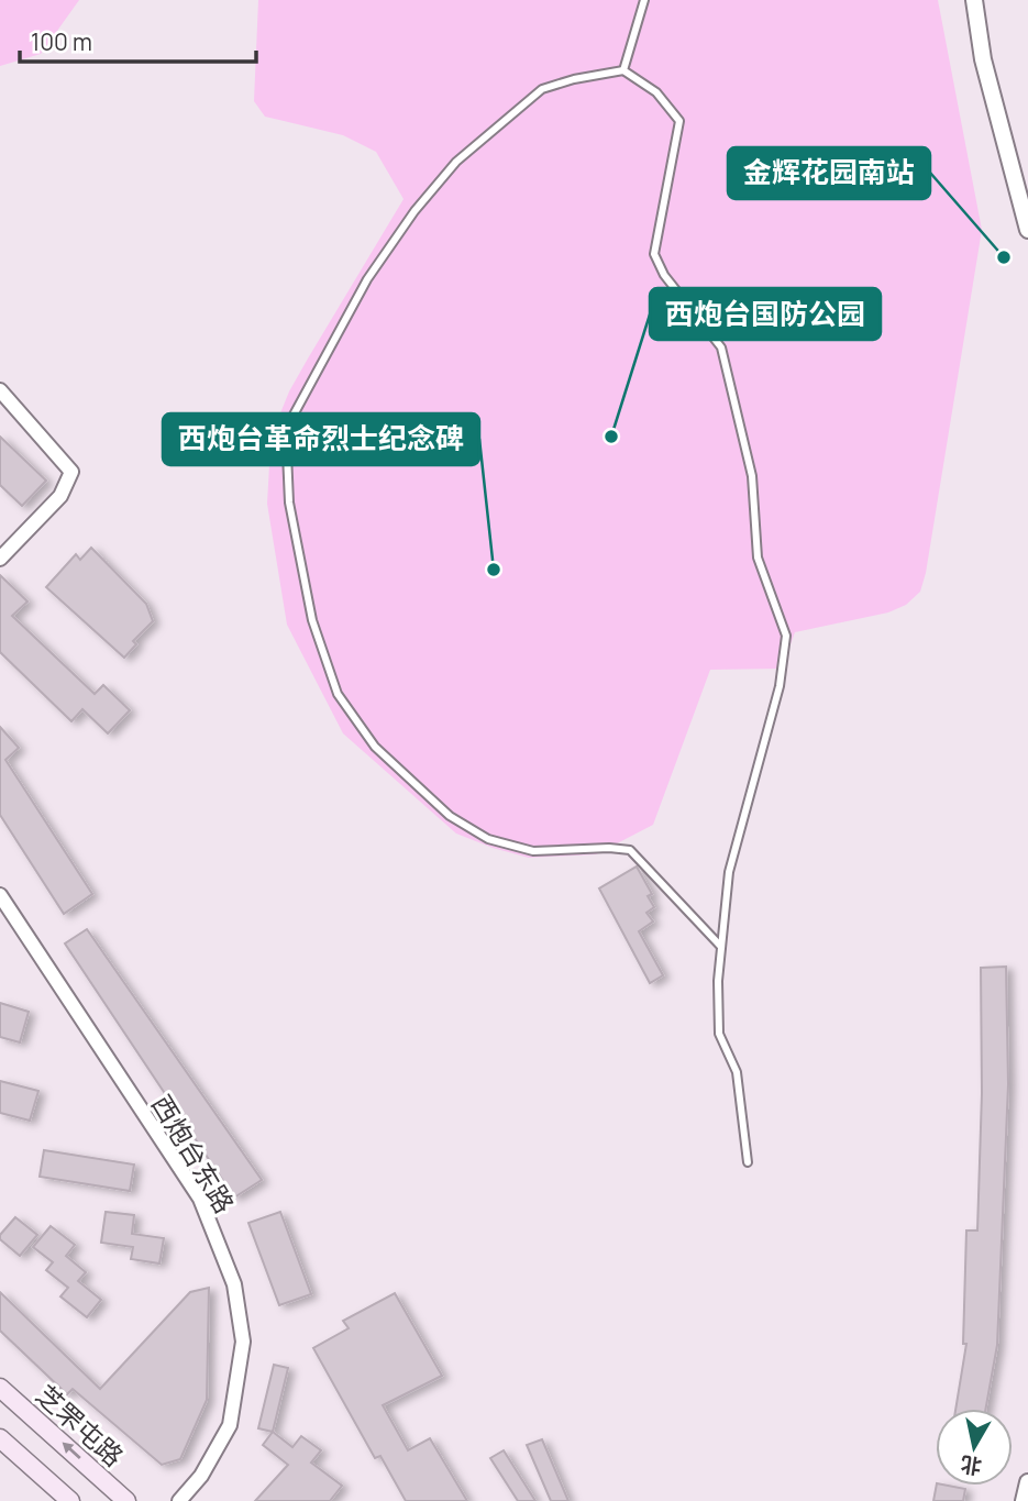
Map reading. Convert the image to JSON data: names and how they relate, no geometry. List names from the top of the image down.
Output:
{
  "streets": {
    "main road": ["芝罘屯路"],
    "street": ["西炮台东路"]
  },
  "places": ["金辉花园南站", "西炮台国防公园", "西炮台革命烈士纪念碑"],
  "scale_bar": "100 m",
  "north": "bottom"
}
